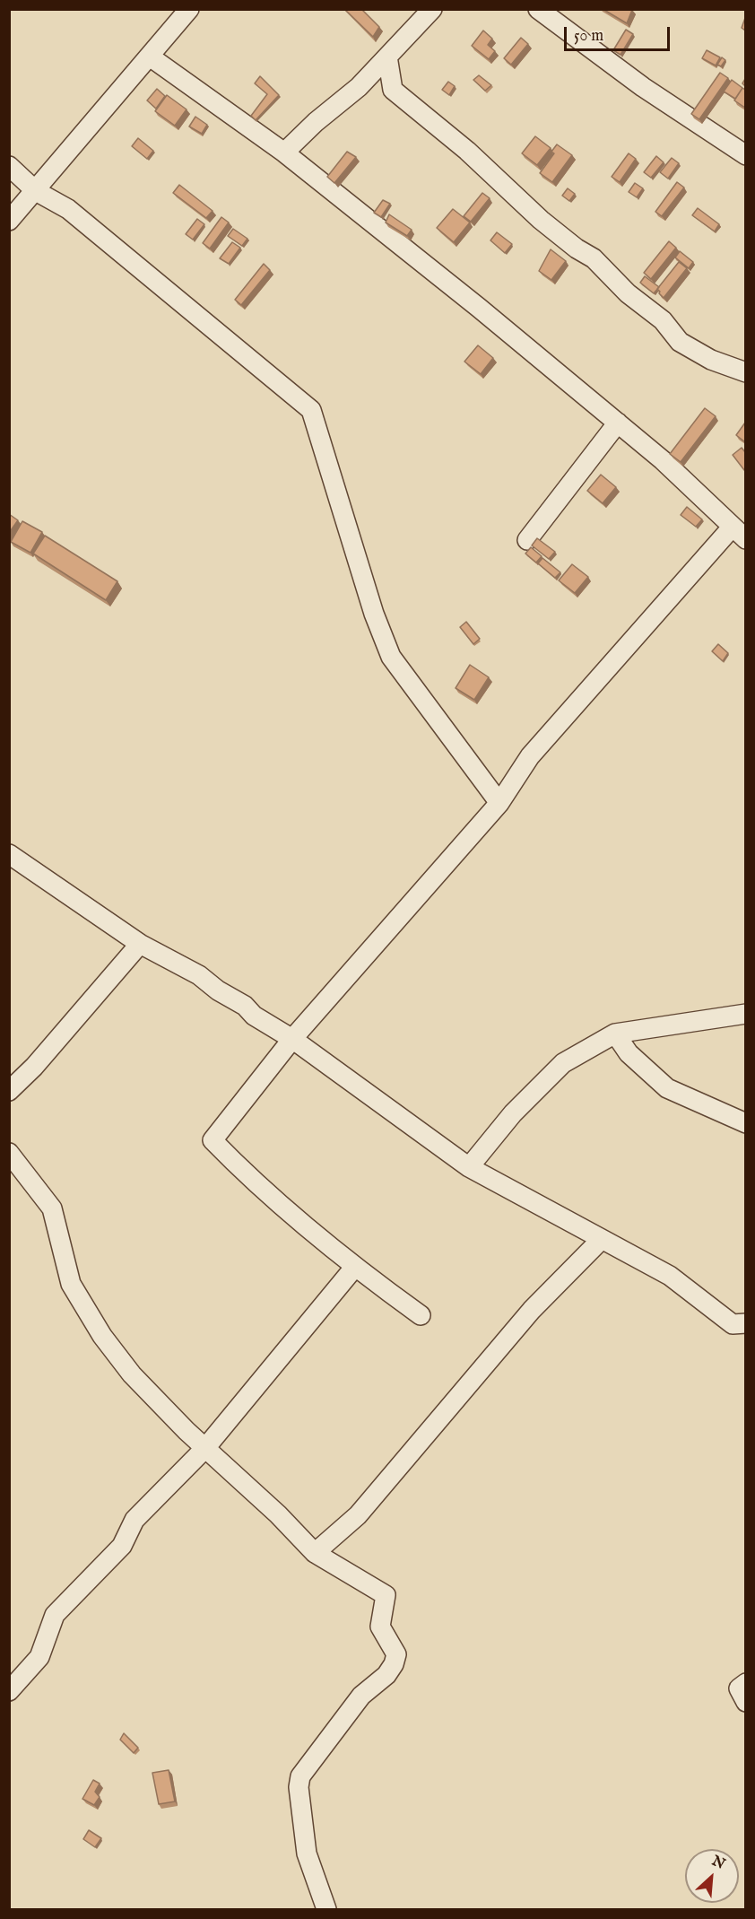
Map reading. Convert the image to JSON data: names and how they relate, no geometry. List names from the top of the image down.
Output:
{
  "scale_bar": "50 m",
  "north": "top right"
}
